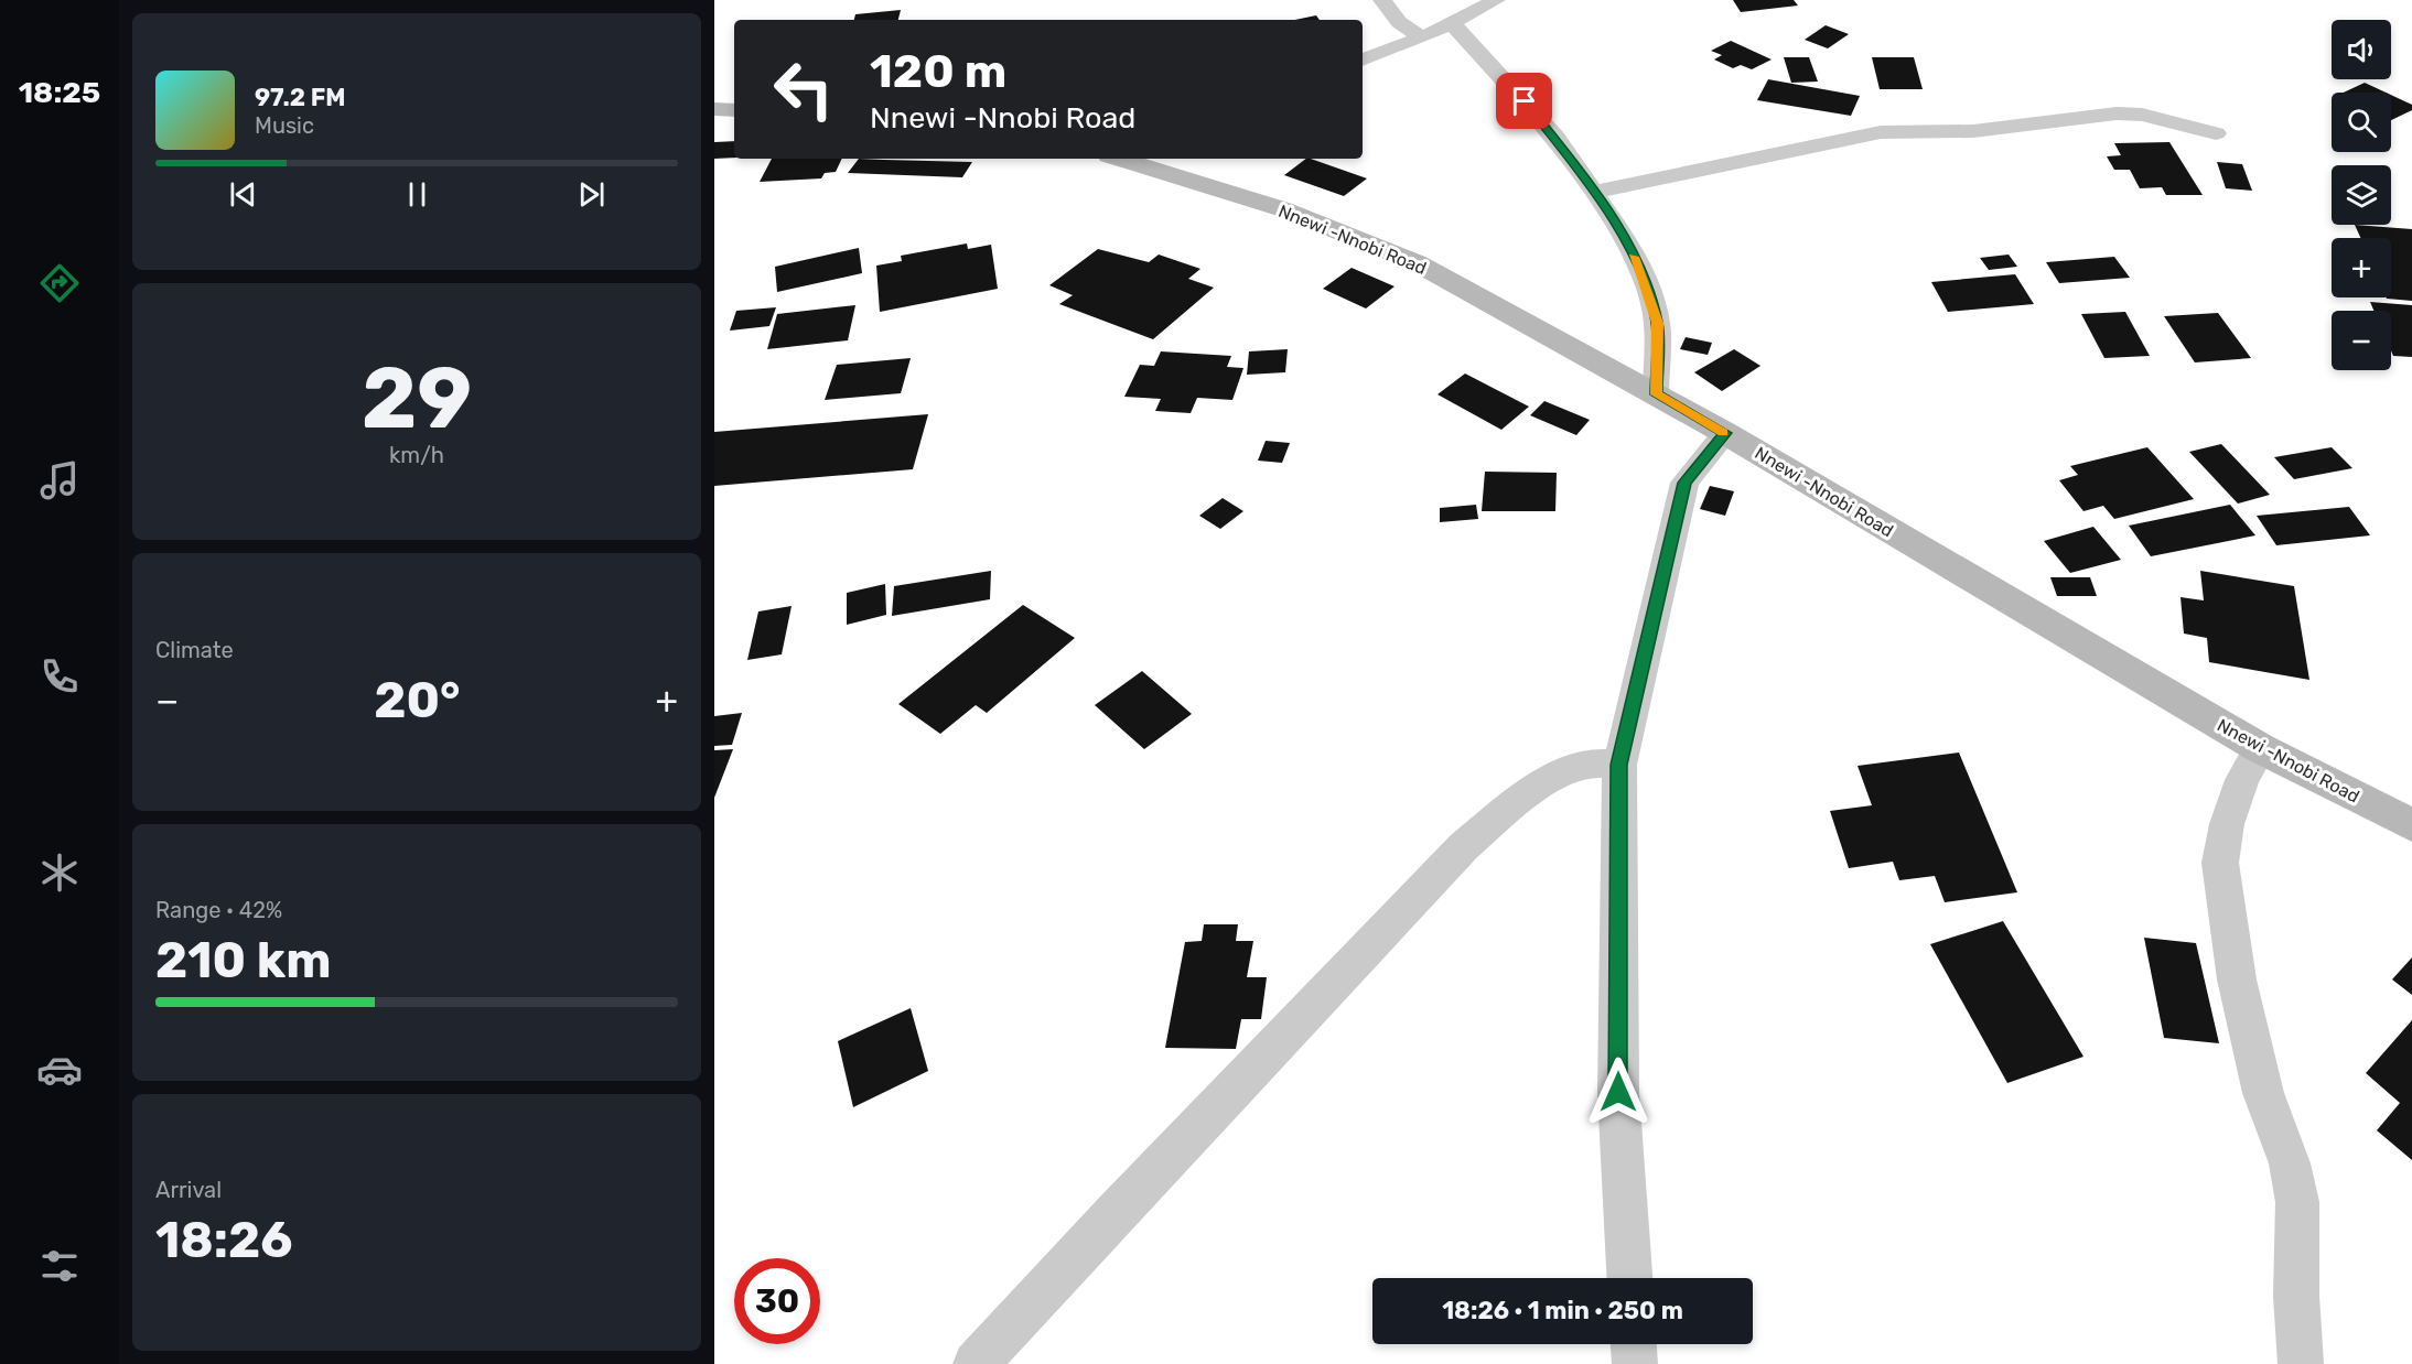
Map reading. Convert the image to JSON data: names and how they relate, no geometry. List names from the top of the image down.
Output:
{
  "streets": {
    "main road": ["Nnewi -Nnobi Road"]
  },
  "page": {
    "tabs": "18:25",
    "map_buttons": ["+", "−"],
    "turn": ["120 m", "Nnewi -Nnobi Road"],
    "song": ["97.2 FM", "Music"],
    "tile": [
      ["29", "km/h"],
      "Climate",
      ["Range · 42%", "210 km"],
      ["Arrival", "18:26"]
    ],
    "heat": ["−", "20°", "+"],
    "limit": "30",
    "trip": "18:26 · 1 min · 250 m"
  }
}
